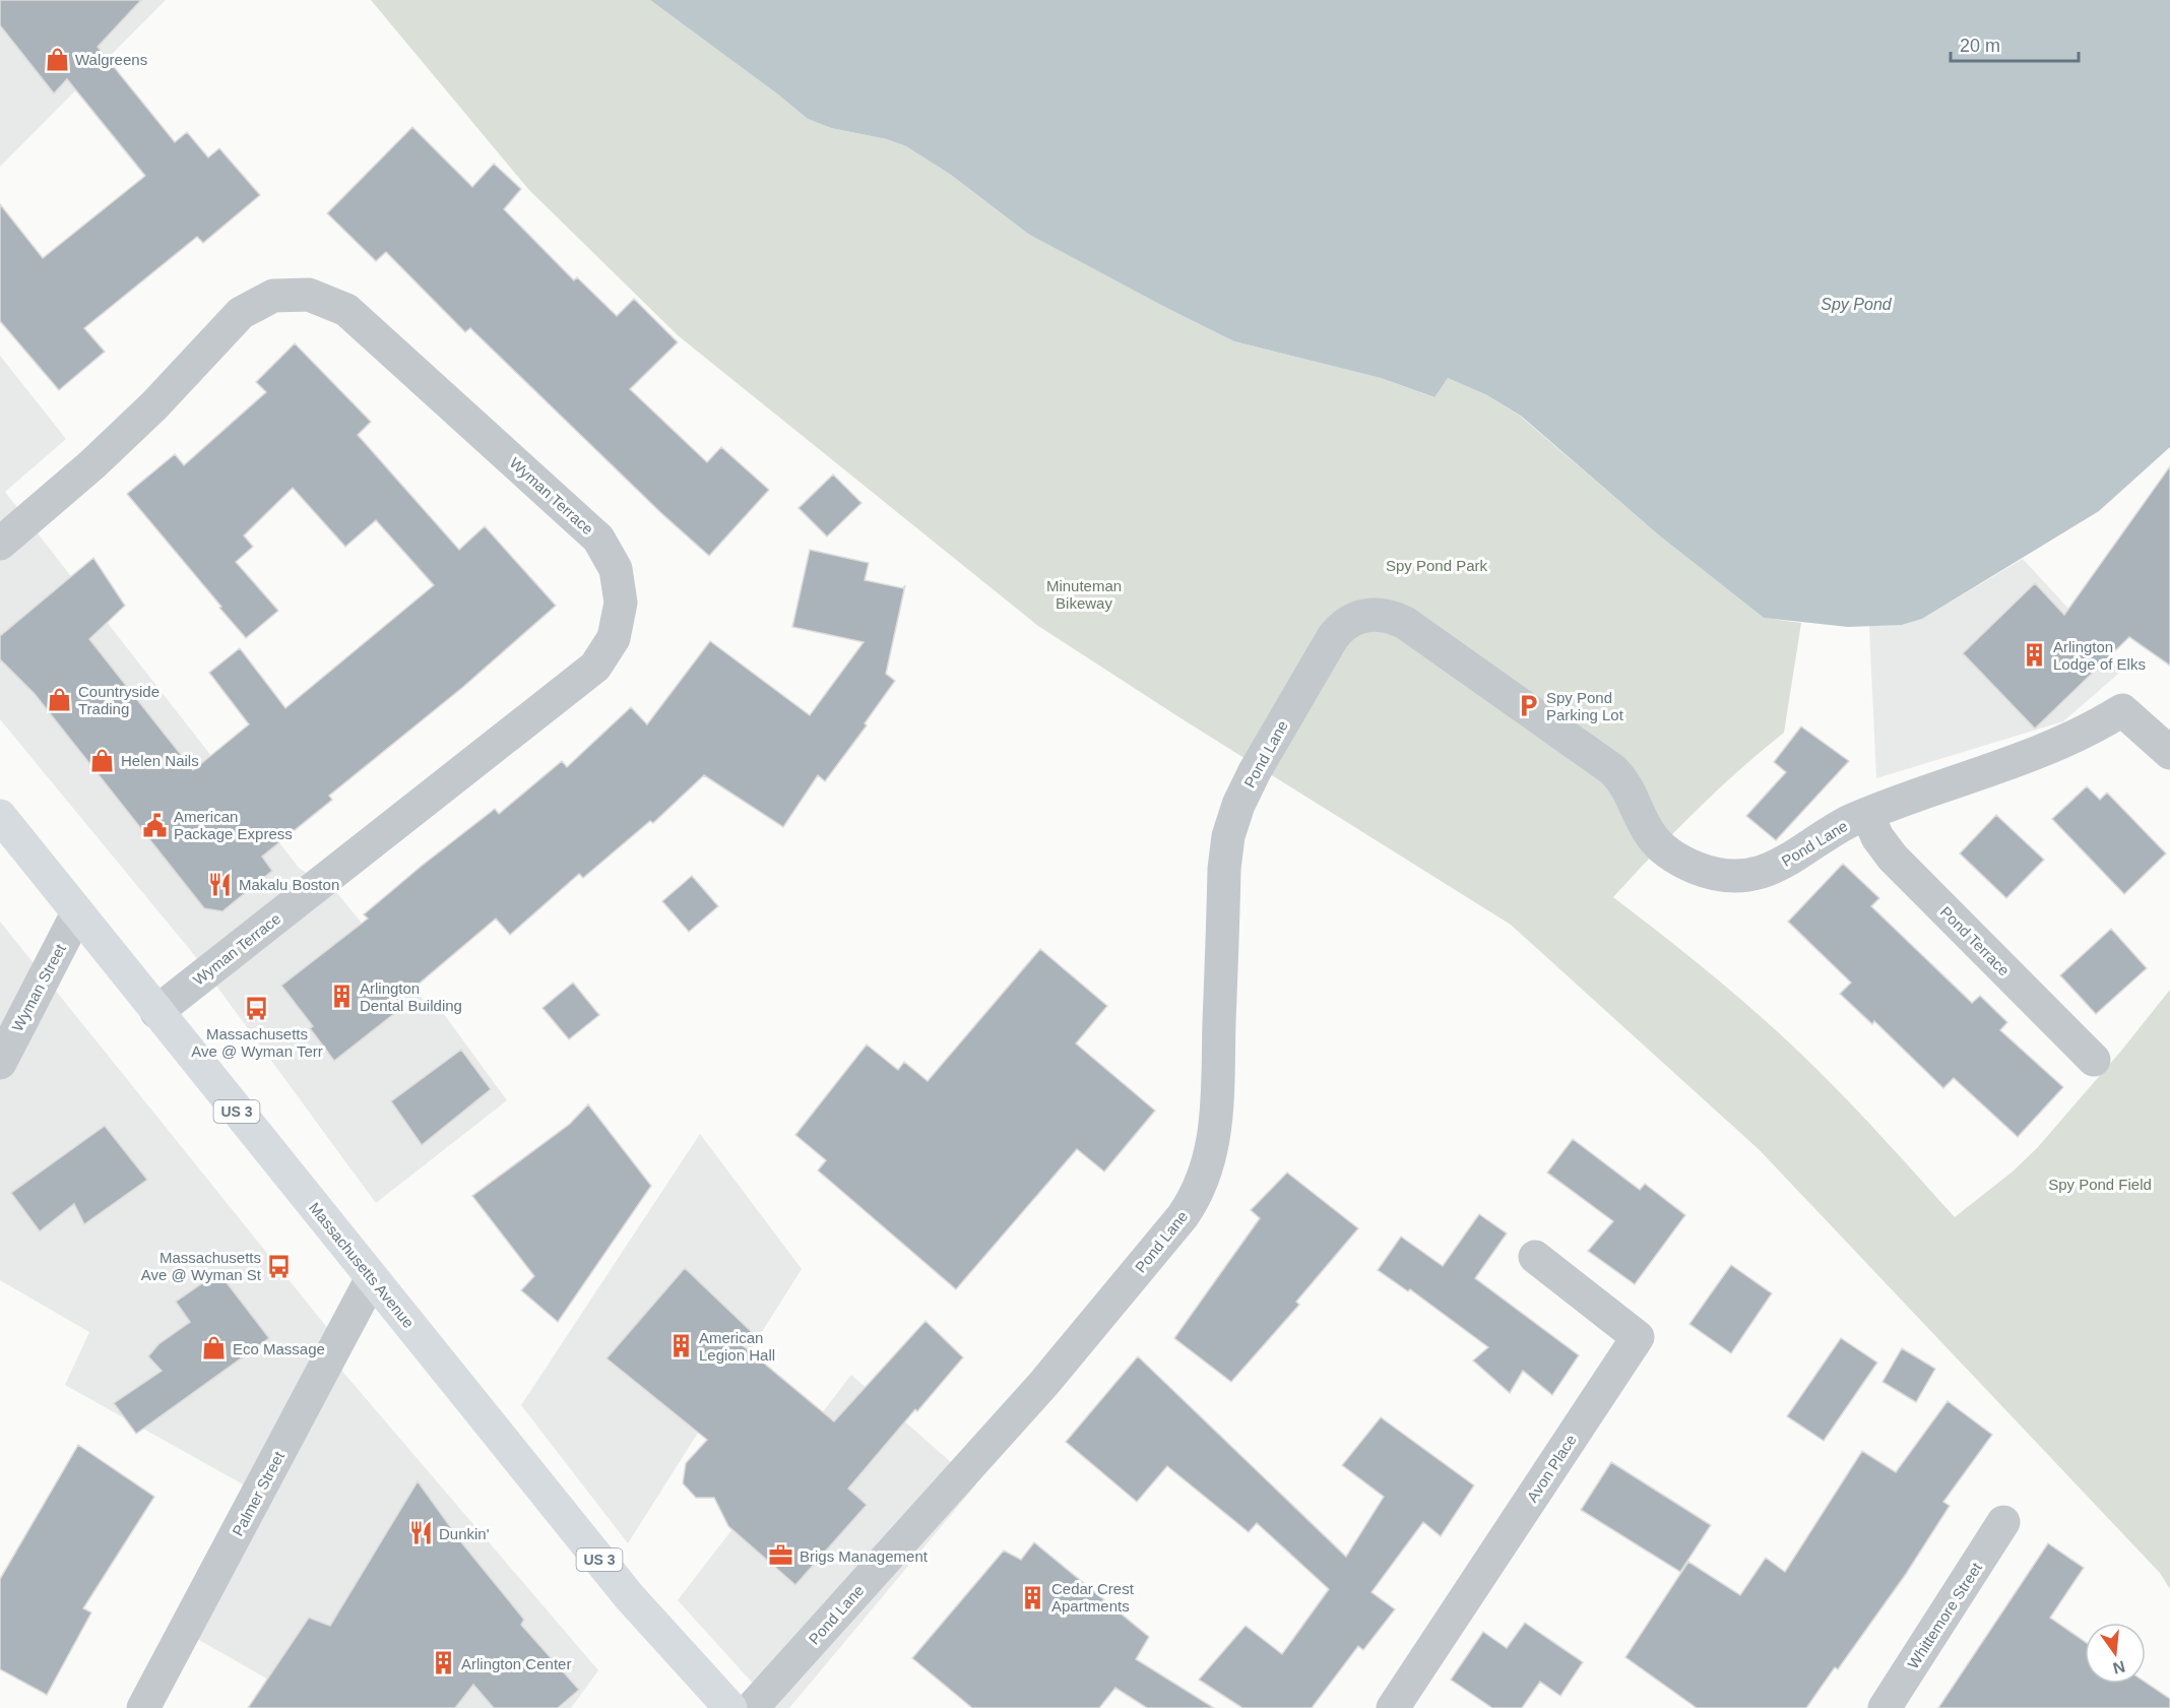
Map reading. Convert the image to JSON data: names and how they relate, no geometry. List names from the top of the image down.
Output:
{
  "streets": {
    "highway": ["US 3", "Massachusetts Avenue"],
    "street": [
      "Wyman Terrace",
      "Pond Lane",
      "Pond Terrace",
      "Wyman Street",
      "Avon Place",
      "Palmer Street",
      "Whittemore Street"
    ]
  },
  "crossings": [
    ["Wyman Terrace", "Massachusetts Avenue"],
    ["Pond Lane", "Pond Terrace"],
    ["Wyman Street", "Massachusetts Avenue"],
    ["Massachusetts Avenue", "Palmer Street"]
  ],
  "water": ["Spy Pond"],
  "parks": ["Spy Pond Park", "Minuteman Bikeway", "Spy Pond Field"],
  "places": {
    "shop": [
      "Walgreens",
      "Countryside Trading",
      "Helen Nails",
      "Eco Massage"
    ],
    "building": [
      "Arlington Lodge of Elks",
      "Arlington Dental Building",
      "American Legion Hall",
      "Cedar Crest Apartments",
      "Arlington Center"
    ],
    "parking": ["Spy Pond Parking Lot"],
    "public building": ["American Package Express"],
    "restaurant": ["Makalu Boston", "Dunkin'"],
    "bus stop": ["Massachusetts Ave @ Wyman Terr", "Massachusetts Ave @ Wyman St"],
    "office": ["Brigs Management"]
  },
  "scale_bar": "20 m",
  "north": "bottom"
}
